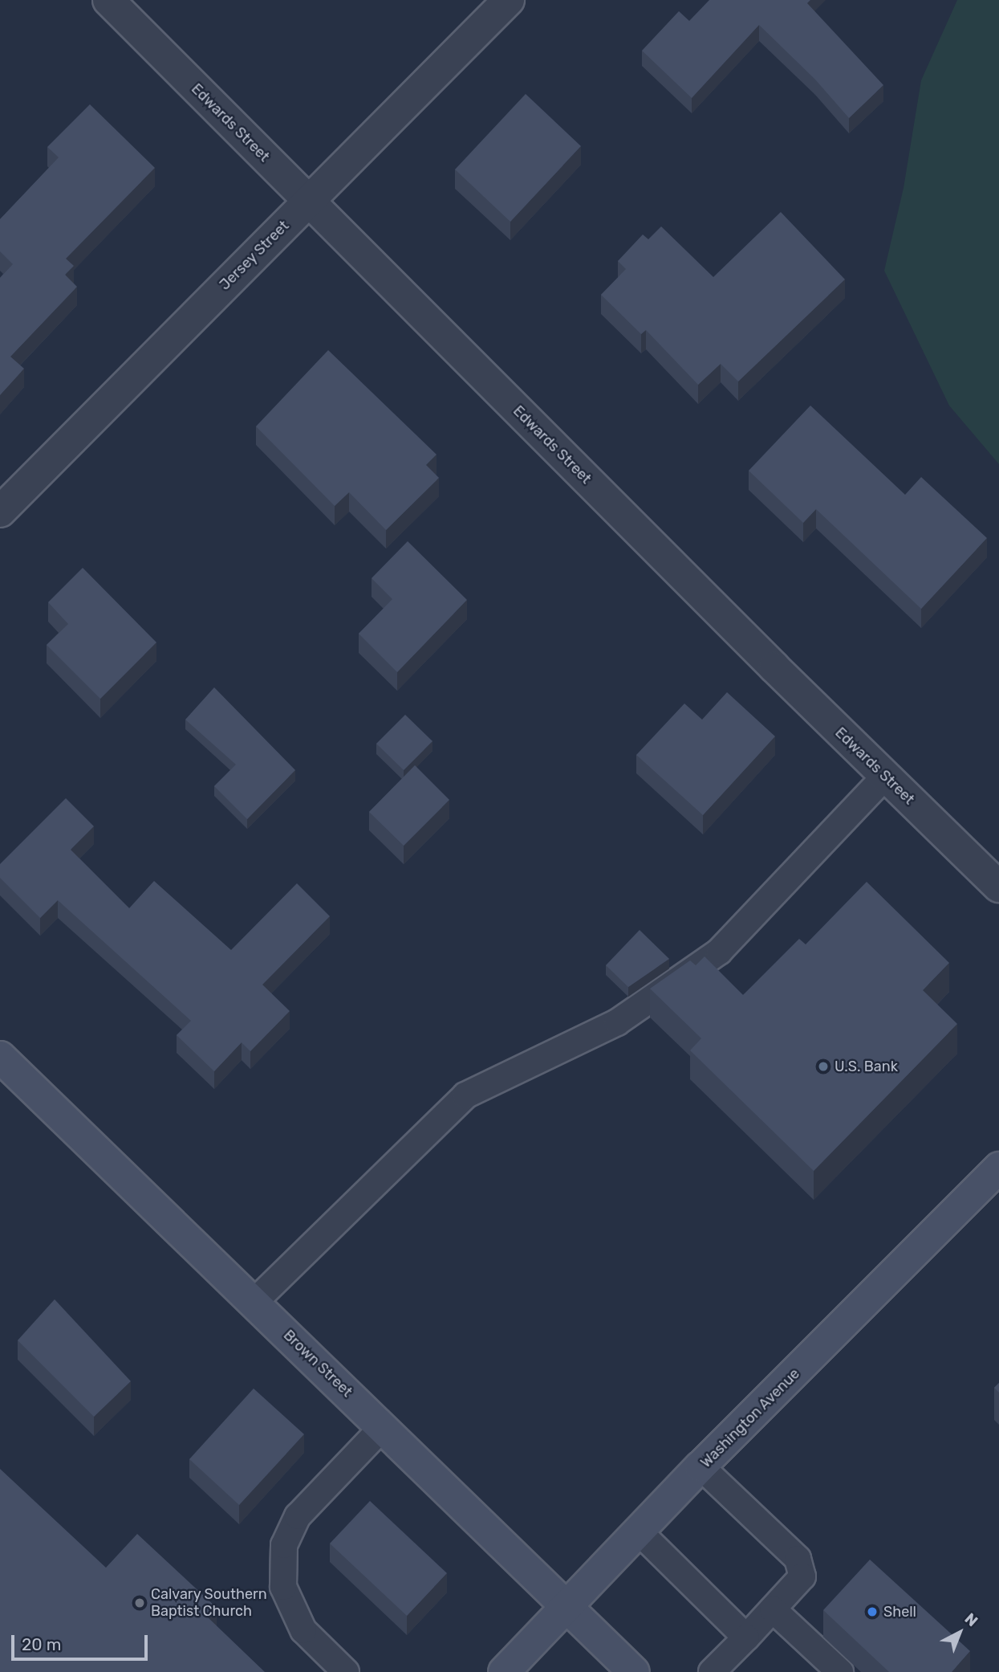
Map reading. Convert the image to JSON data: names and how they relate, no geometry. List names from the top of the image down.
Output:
{
  "streets": {
    "street": [
      "Edwards Street",
      "Jersey Street",
      "Brown Street",
      "Washington Avenue"
    ]
  },
  "crossings": [
    ["Edwards Street", "Jersey Street"],
    ["Brown Street", "Washington Avenue"]
  ],
  "places": ["U.S. Bank", "Calvary Southern Baptist Church", "Shell"],
  "scale_bar": "20 m",
  "north": "top right"
}
